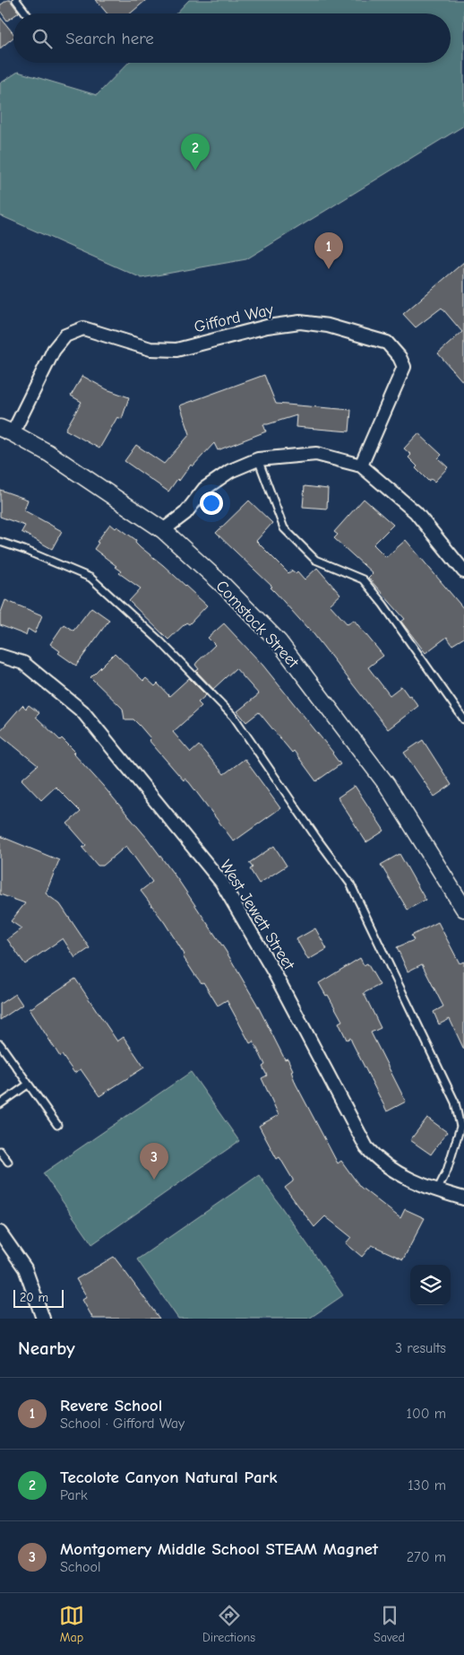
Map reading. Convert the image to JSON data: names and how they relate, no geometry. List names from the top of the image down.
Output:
{
  "streets": {
    "street": ["Gifford Way", "Comstock Street", "West Jewett Street"]
  },
  "crossings": [
    ["Gifford Way", "Comstock Street"]
  ],
  "scale_bar": "20 m",
  "page": {
    "search": "Search here",
    "pins": ["2", "1", "3"],
    "scale": "20 m",
    "heading": ["Nearby", "3 results"],
    "list": [
      {
        "mark": "1",
        "name": "Revere School",
        "note": "School · Gifford Way",
        "value": "100 m"
      },
      {
        "mark": "2",
        "name": "Tecolote Canyon Natural Park",
        "note": "Park",
        "value": "130 m"
      },
      {
        "mark": "3",
        "name": "Montgomery Middle School STEAM Magnet",
        "note": "School",
        "value": "270 m"
      }
    ],
    "nav": ["Map", "Directions", "Saved"]
  }
}
